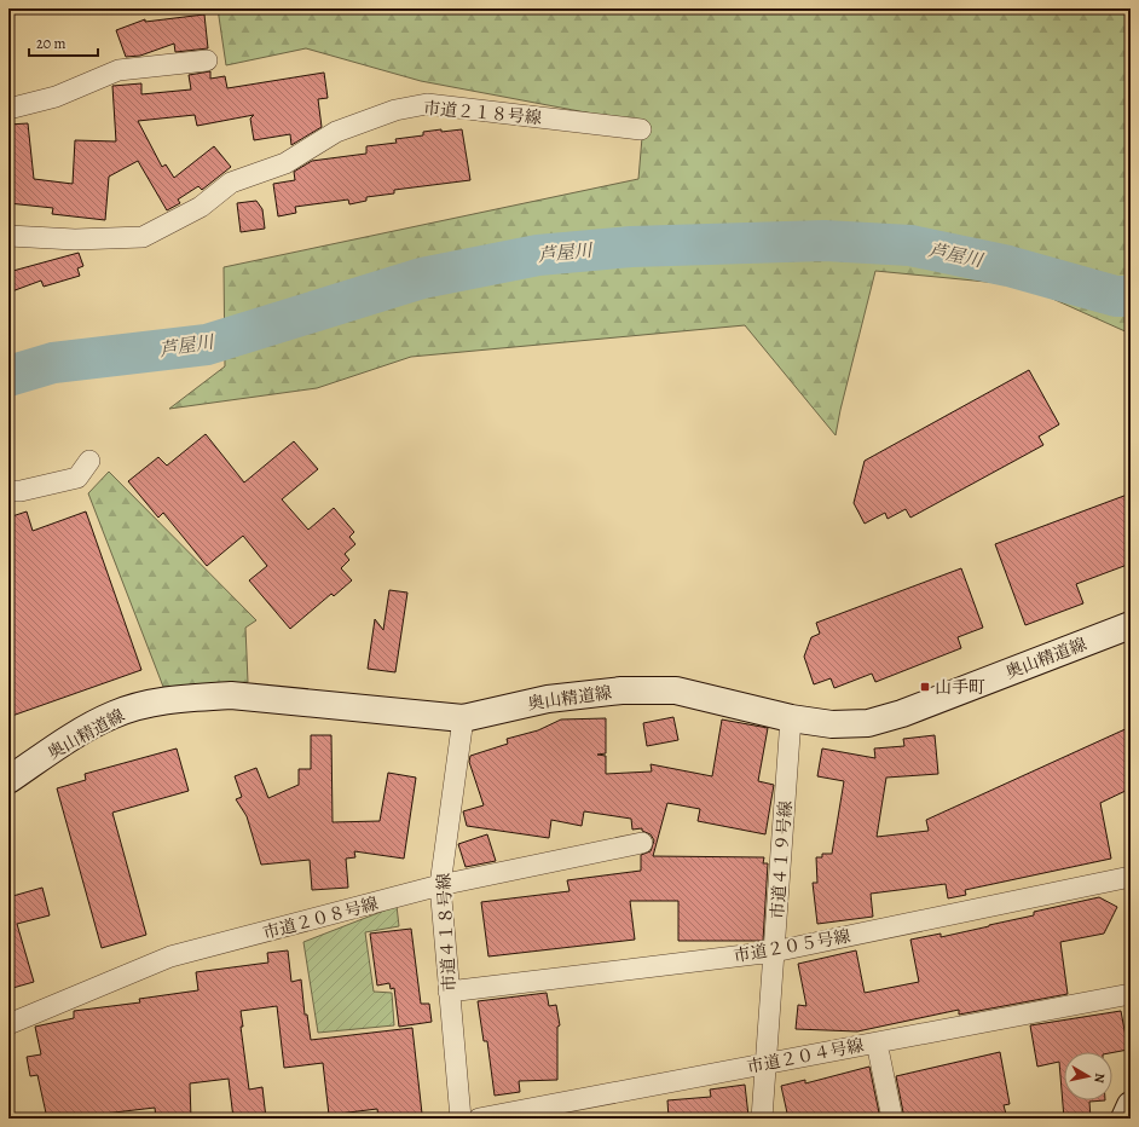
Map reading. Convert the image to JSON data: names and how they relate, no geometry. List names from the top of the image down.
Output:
{
  "streets": {
    "main road": ["奥山精道線"],
    "street": [
      "市道２１８号線",
      "市道４１９号線",
      "市道２０８号線",
      "市道４１８号線",
      "市道２０５号線",
      "市道２０４号線"
    ]
  },
  "crossings": [
    ["奥山精道線", "市道４１９号線"],
    ["奥山精道線", "市道４１８号線"],
    ["市道４１９号線", "市道２０５号線"],
    ["市道４１９号線", "市道２０４号線"],
    ["市道２０８号線", "市道４１８号線"],
    ["市道４１８号線", "市道２０５号線"]
  ],
  "water": ["芦屋川"],
  "places": {
    "transit": ["山手町"]
  },
  "scale_bar": "20 m",
  "north": "right"
}
